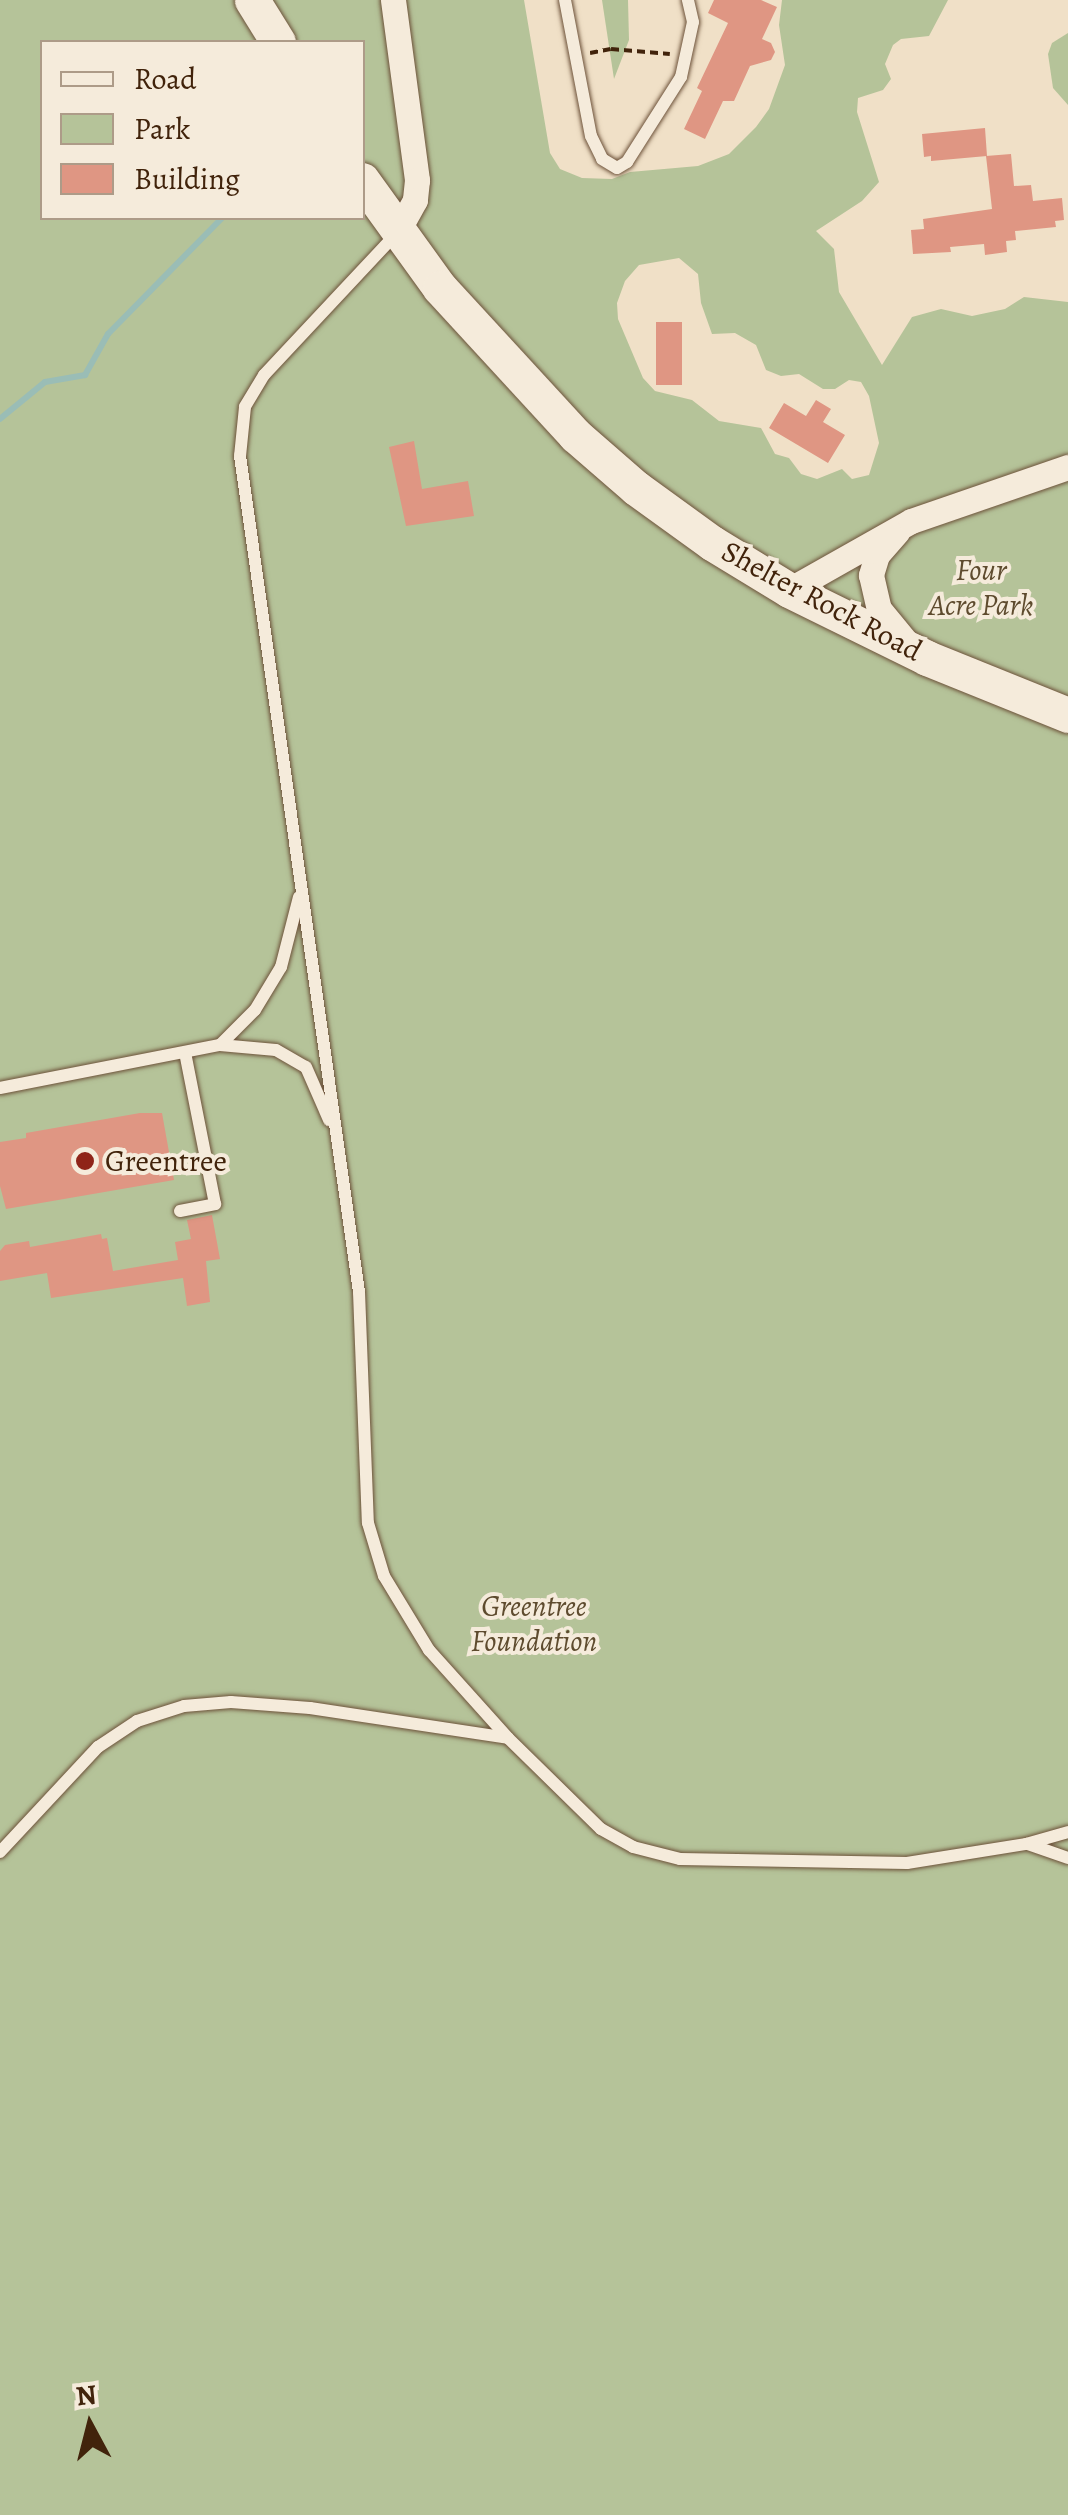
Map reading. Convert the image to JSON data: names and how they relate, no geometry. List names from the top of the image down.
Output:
{
  "streets": {
    "main road": ["Shelter Rock Road"]
  },
  "parks": ["Four Acre Park", "Greentree Foundation"],
  "places": ["Greentree"],
  "legend": ["Road", "Park", "Building"],
  "north": "top"
}
